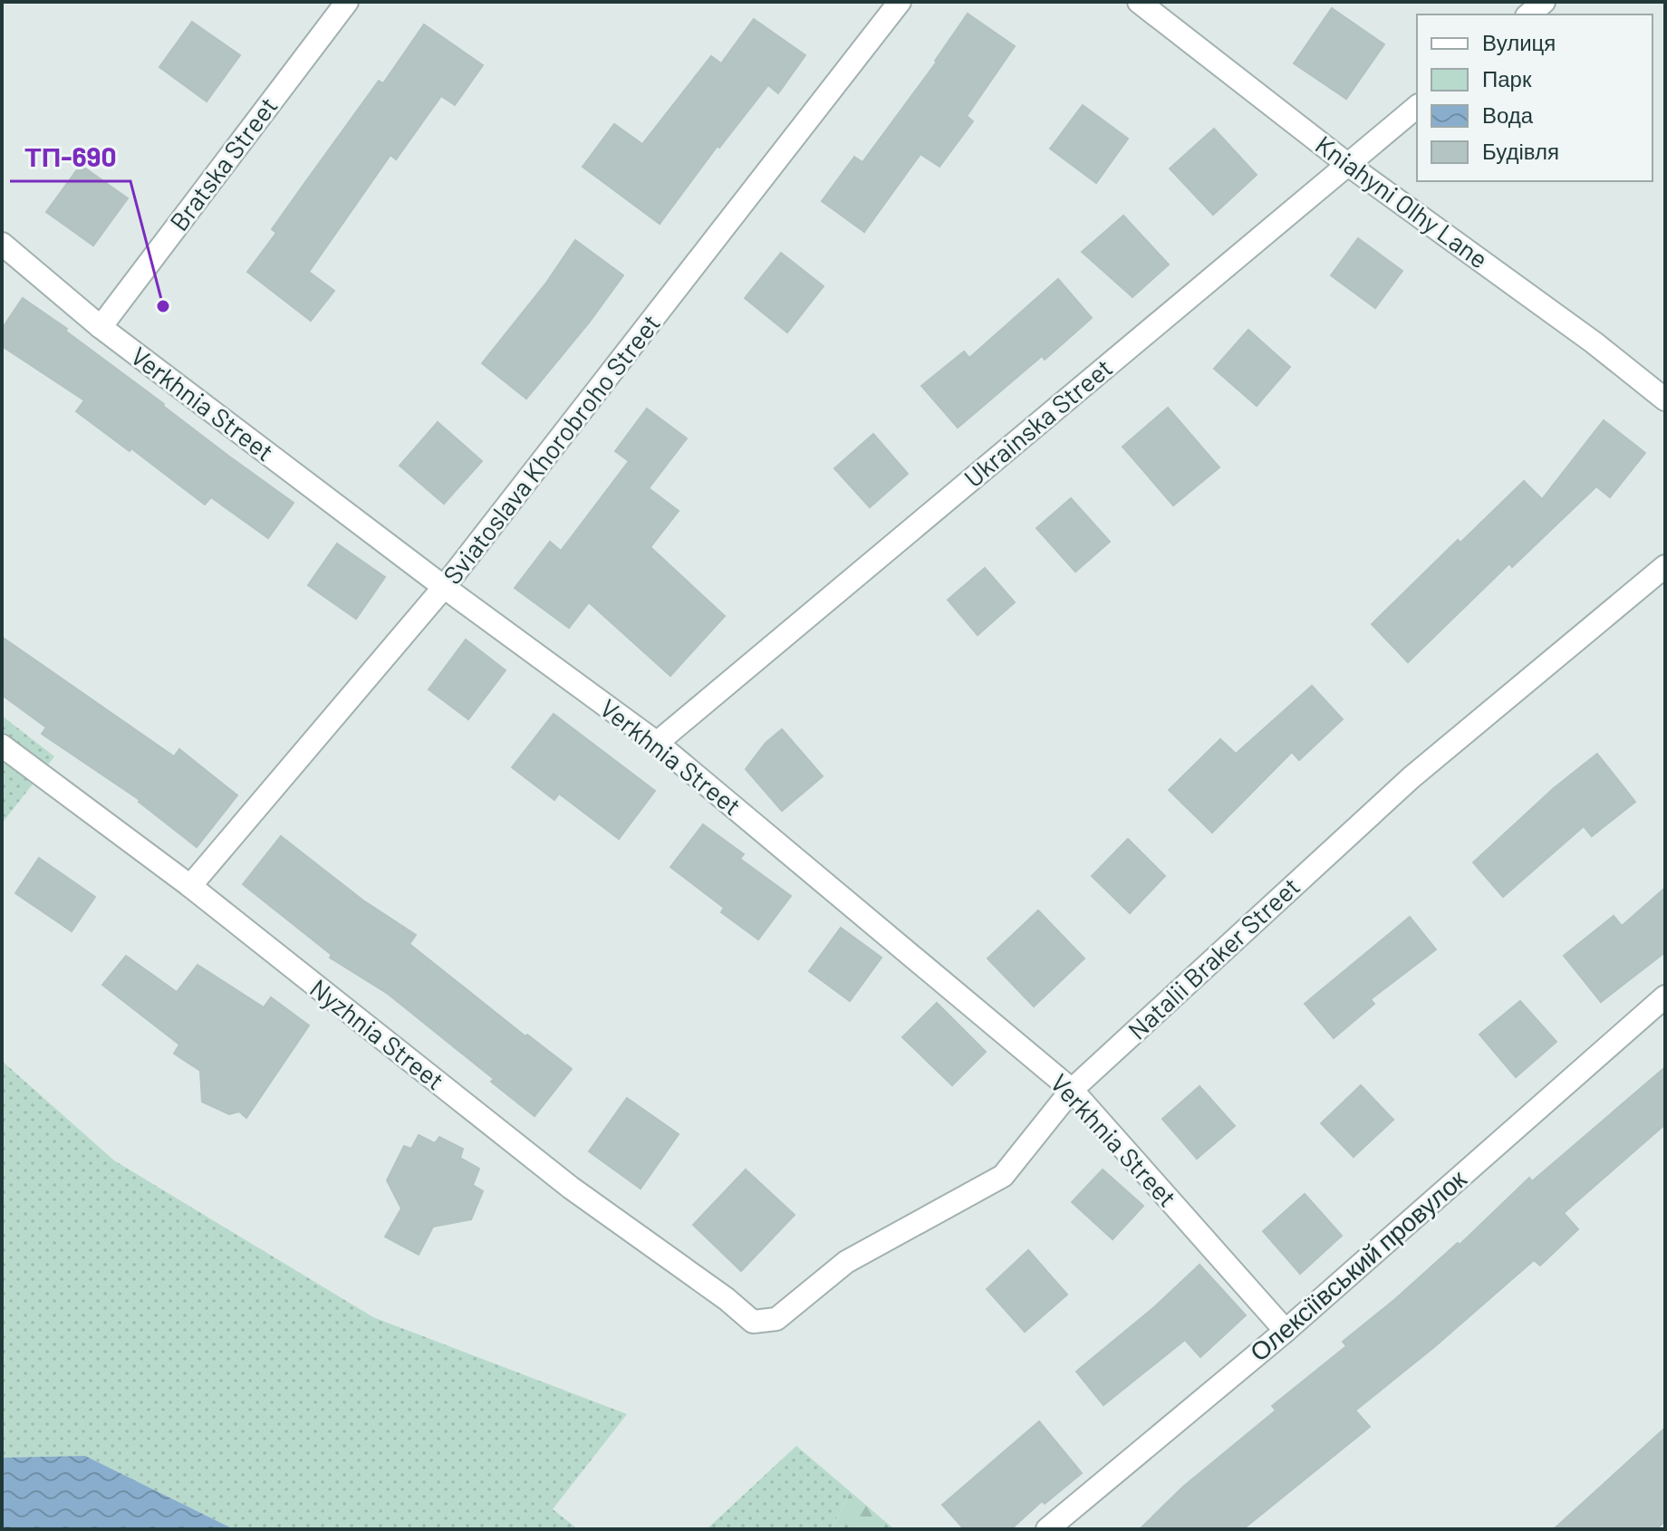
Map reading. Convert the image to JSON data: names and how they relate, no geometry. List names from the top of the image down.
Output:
{
  "streets": {
    "street": [
      "Bratska Street",
      "Kniahyni Olhy Lane",
      "Verkhnia Street",
      "Ukrainska Street",
      "Sviatoslava Khorobroho Street",
      "Natalii Braker Street",
      "Nyzhnia Street",
      "Олексіївський провулок"
    ]
  },
  "crossings": [
    ["Bratska Street", "Verkhnia Street"],
    ["Kniahyni Olhy Lane", "Ukrainska Street"],
    ["Verkhnia Street", "Ukrainska Street"],
    ["Verkhnia Street", "Sviatoslava Khorobroho Street"],
    ["Verkhnia Street", "Natalii Braker Street"],
    ["Verkhnia Street", "Олексіївський провулок"],
    ["Sviatoslava Khorobroho Street", "Nyzhnia Street"],
    ["Natalii Braker Street", "Nyzhnia Street"]
  ],
  "places": ["ТП-690"],
  "legend": [
    "Вулиця",
    "Парк",
    "Вода",
    "Будівля"
  ]
}
